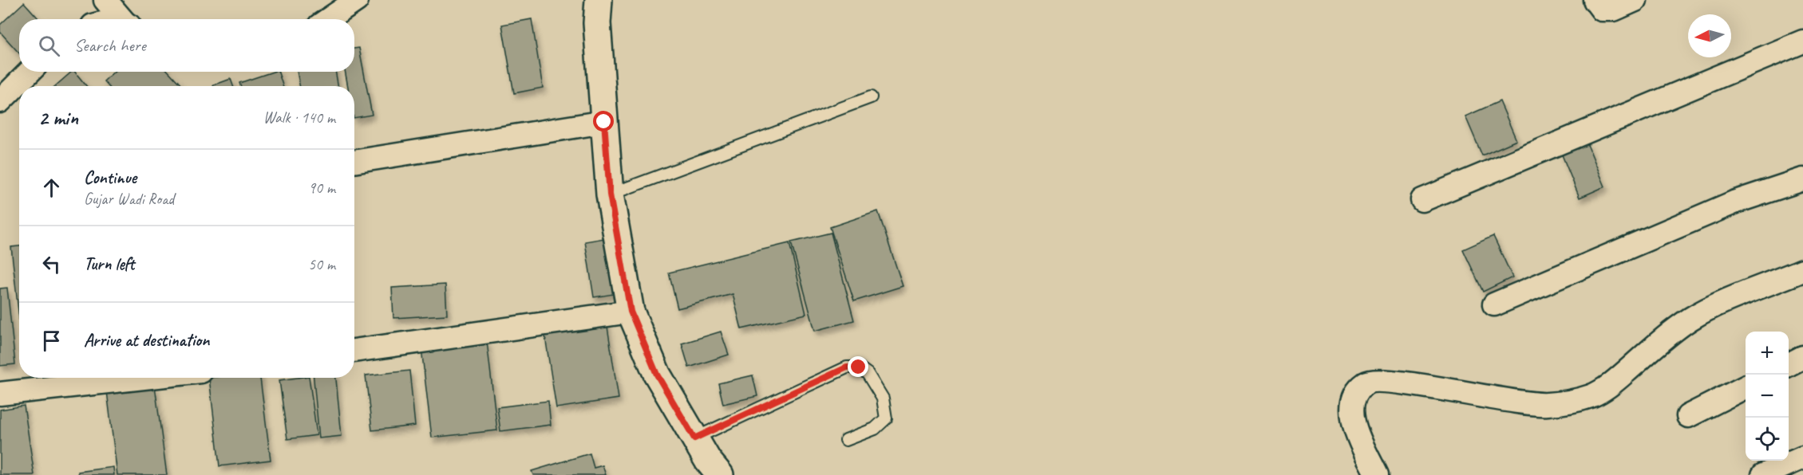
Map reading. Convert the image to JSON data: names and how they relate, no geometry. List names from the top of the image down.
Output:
{
  "north": "left",
  "page": {
    "search": "Search here",
    "heading": ["2 min", "Walk · 140 m"],
    "list": [
      ["Continue", "Gujar Wadi Road", "90 m"],
      ["Turn left", "50 m"],
      "Arrive at destination"
    ],
    "map_buttons": ["+", "−"]
  }
}
